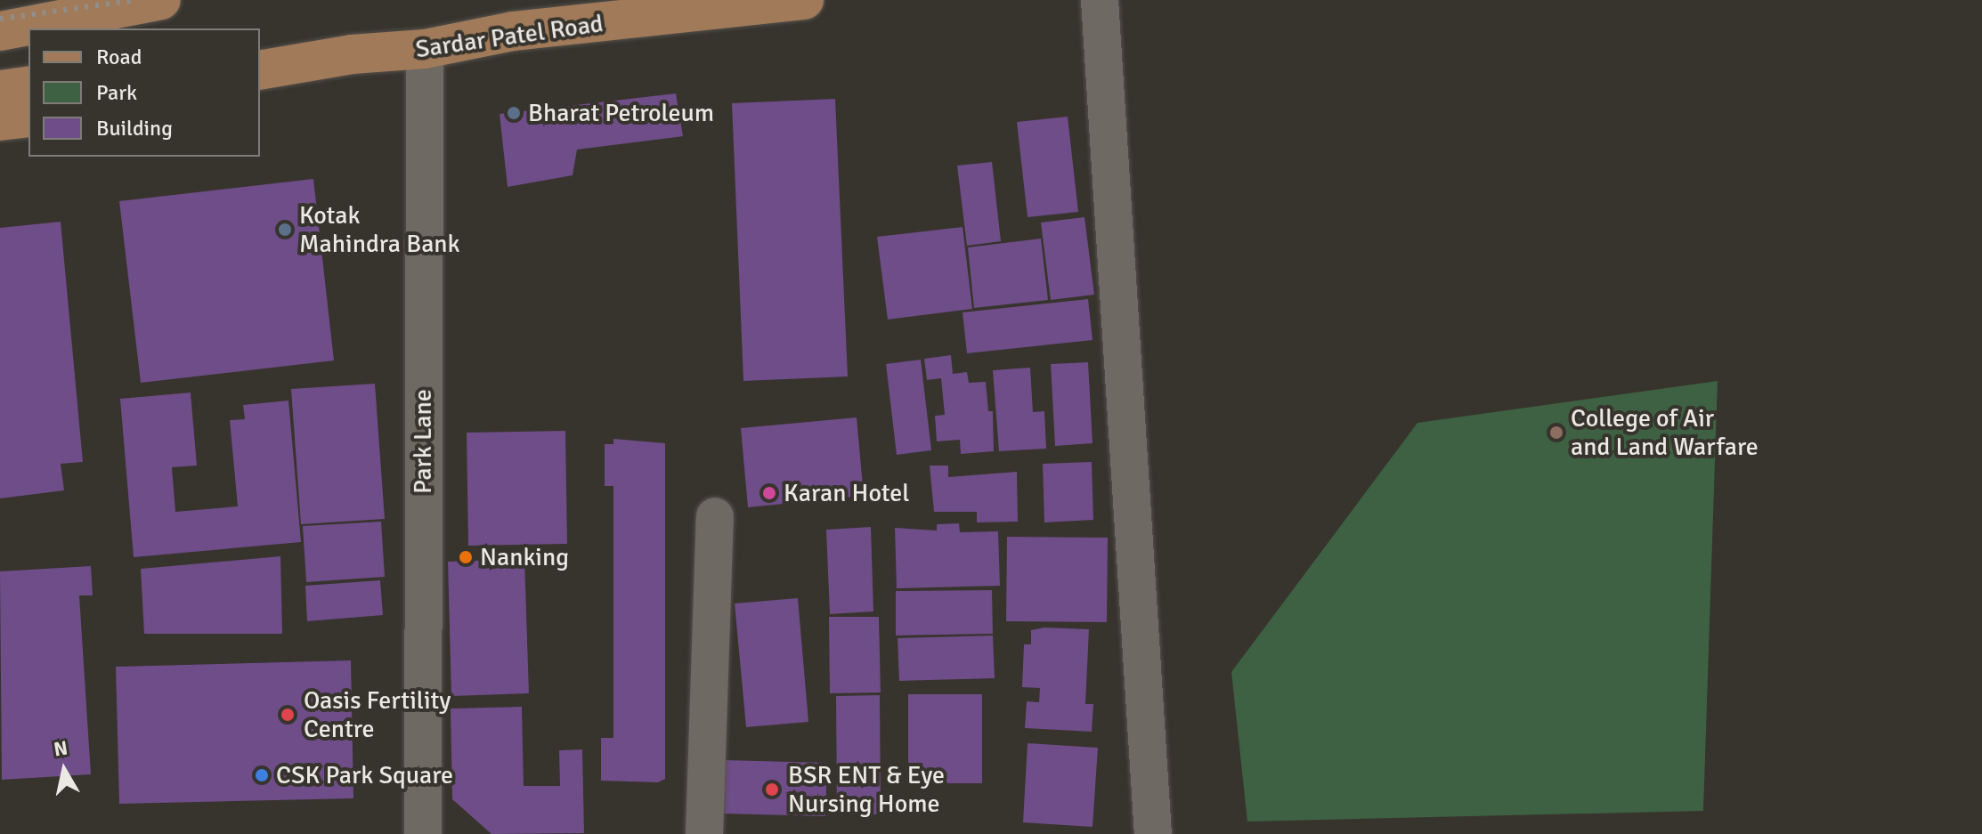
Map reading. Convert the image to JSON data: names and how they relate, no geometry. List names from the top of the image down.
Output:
{
  "streets": {
    "main road": ["Sardar Patel Road"],
    "street": ["Park Lane"]
  },
  "crossings": [
    ["Sardar Patel Road", "Park Lane"]
  ],
  "places": [
    "Bharat Petroleum",
    "Kotak Mahindra Bank",
    "College of Air and Land Warfare",
    "Karan Hotel",
    "Nanking",
    "Oasis Fertility Centre",
    "CSK Park Square",
    "BSR ENT & Eye Nursing Home"
  ],
  "legend": ["Road", "Park", "Building"],
  "north": "top"
}
